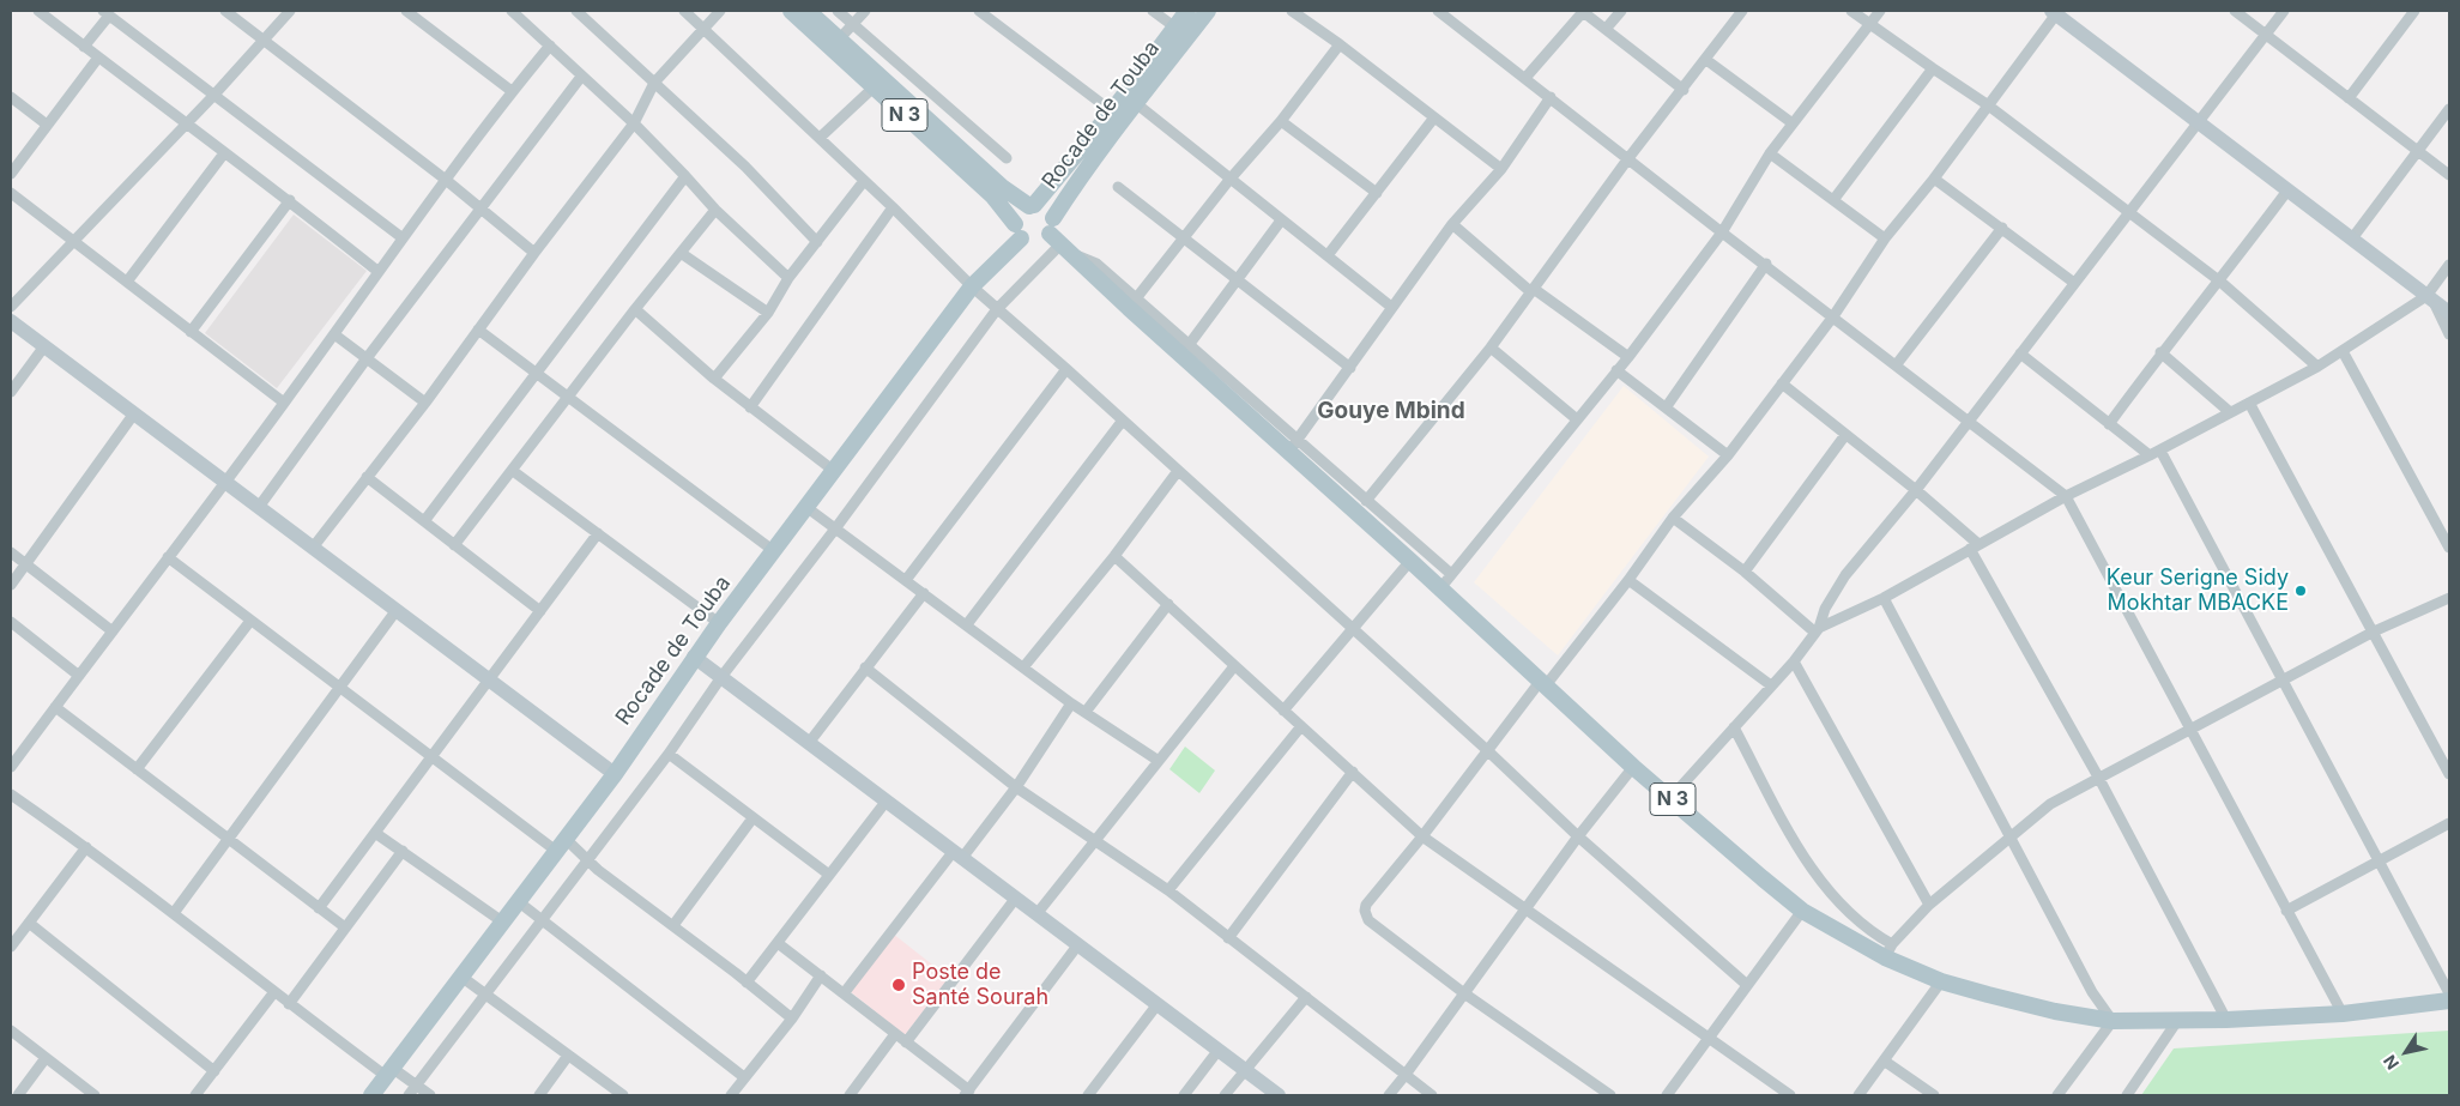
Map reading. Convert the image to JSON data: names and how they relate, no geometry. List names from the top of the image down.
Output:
{
  "streets": {
    "main road": ["N 3", "Rocade de Touba"]
  },
  "crossings": [
    ["N 3", "Rocade de Touba"]
  ],
  "districts": ["Gouye Mbind"],
  "places": ["Keur Serigne Sidy Mokhtar MBACKE", "Poste de Santé Sourah"],
  "north": "bottom left"
}
